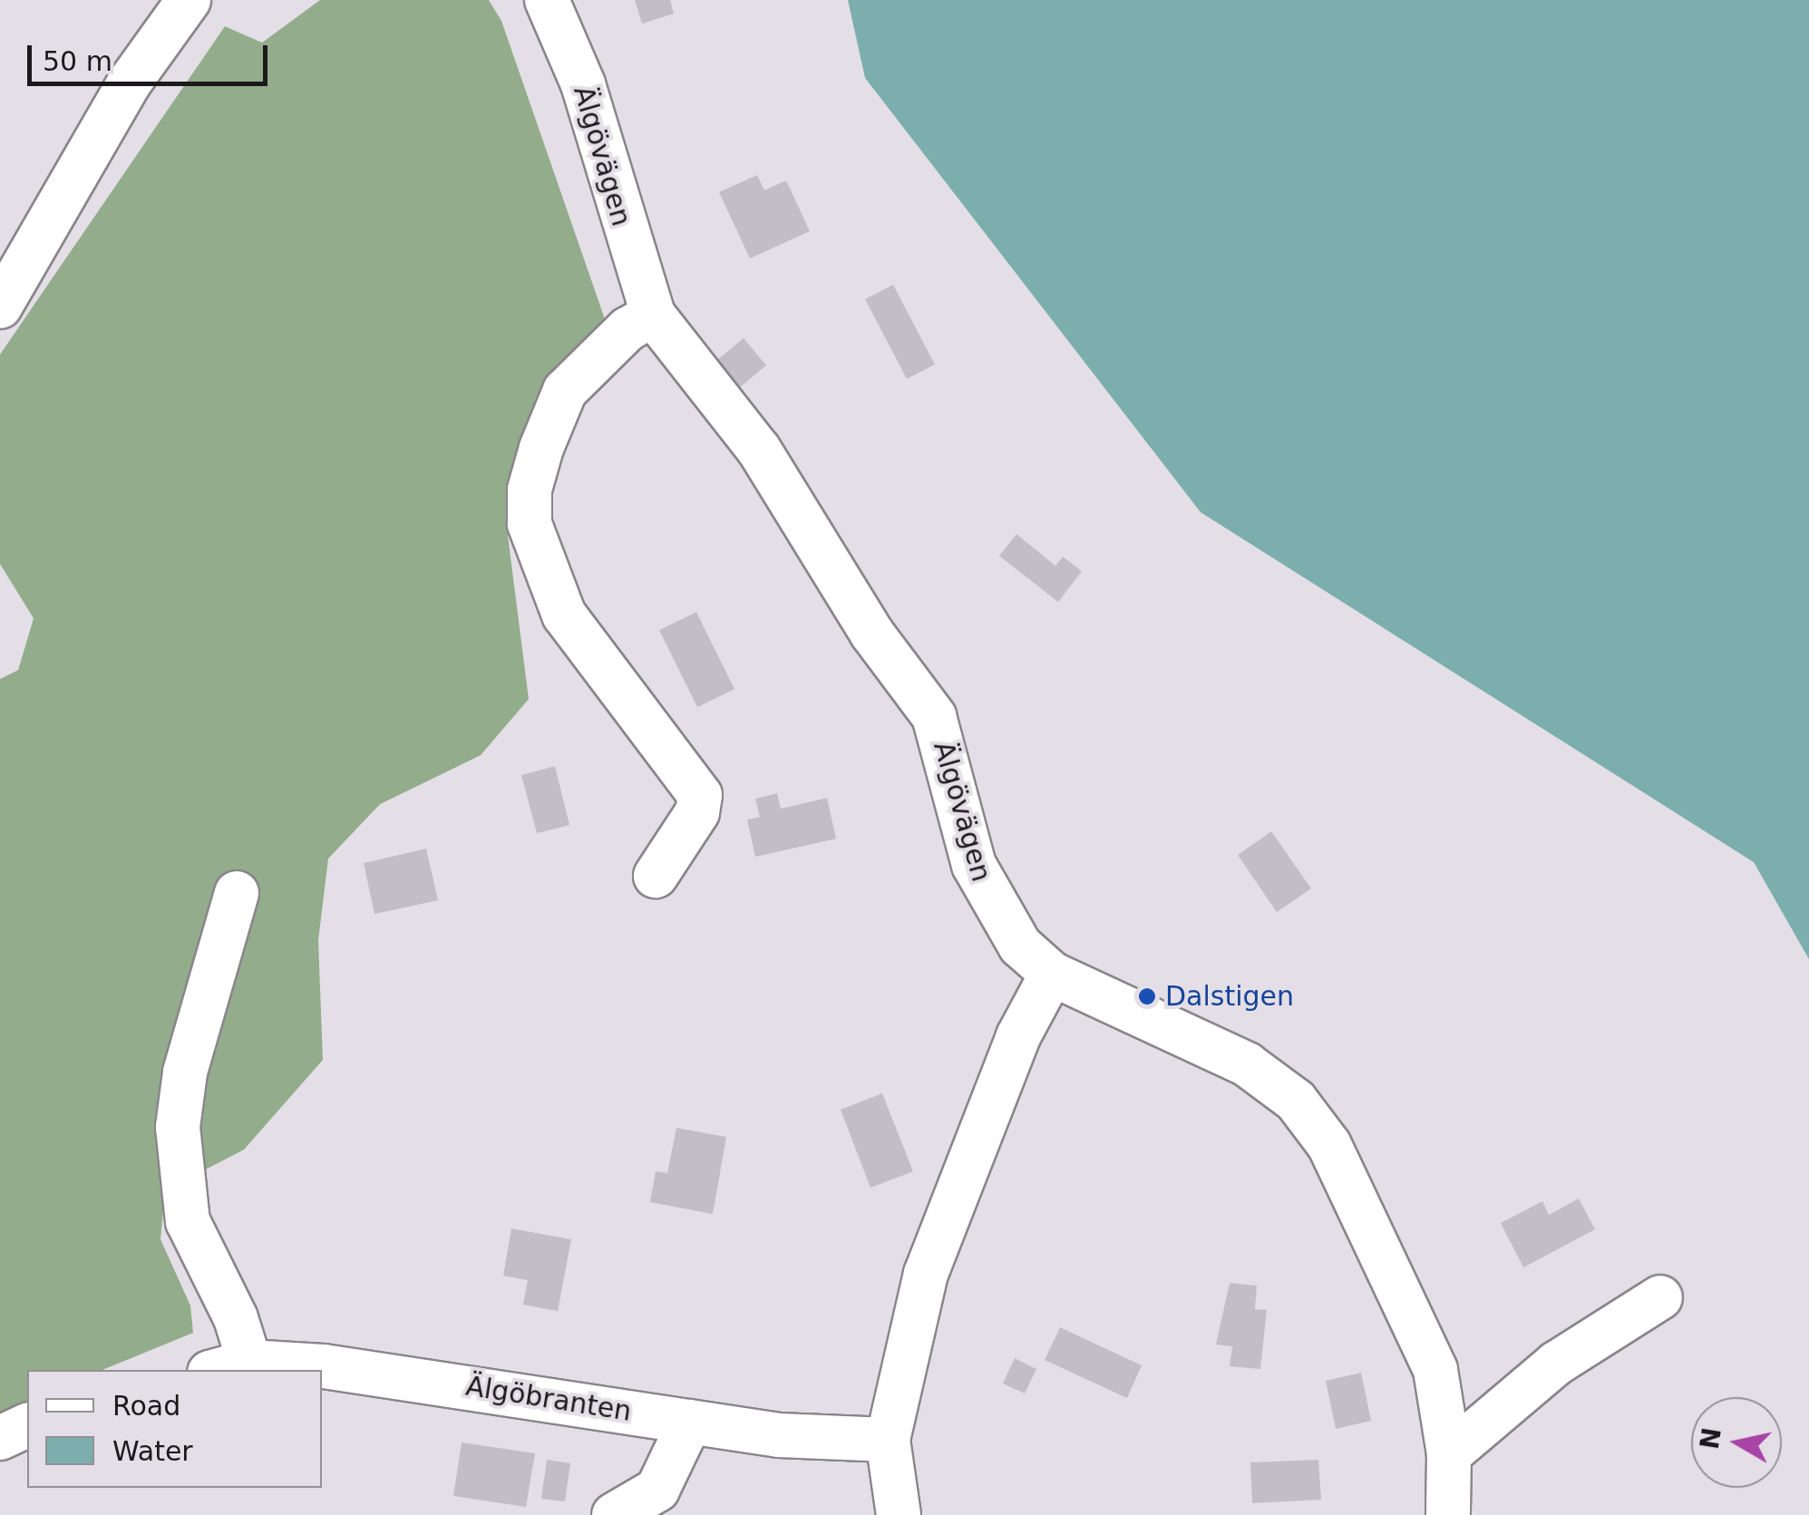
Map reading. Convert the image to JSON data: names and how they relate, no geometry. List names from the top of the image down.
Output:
{
  "streets": {
    "street": ["Älgövägen", "Älgöbranten"]
  },
  "places": ["Dalstigen"],
  "legend": ["Road", "Water"],
  "scale_bar": "50 m",
  "north": "left"
}
